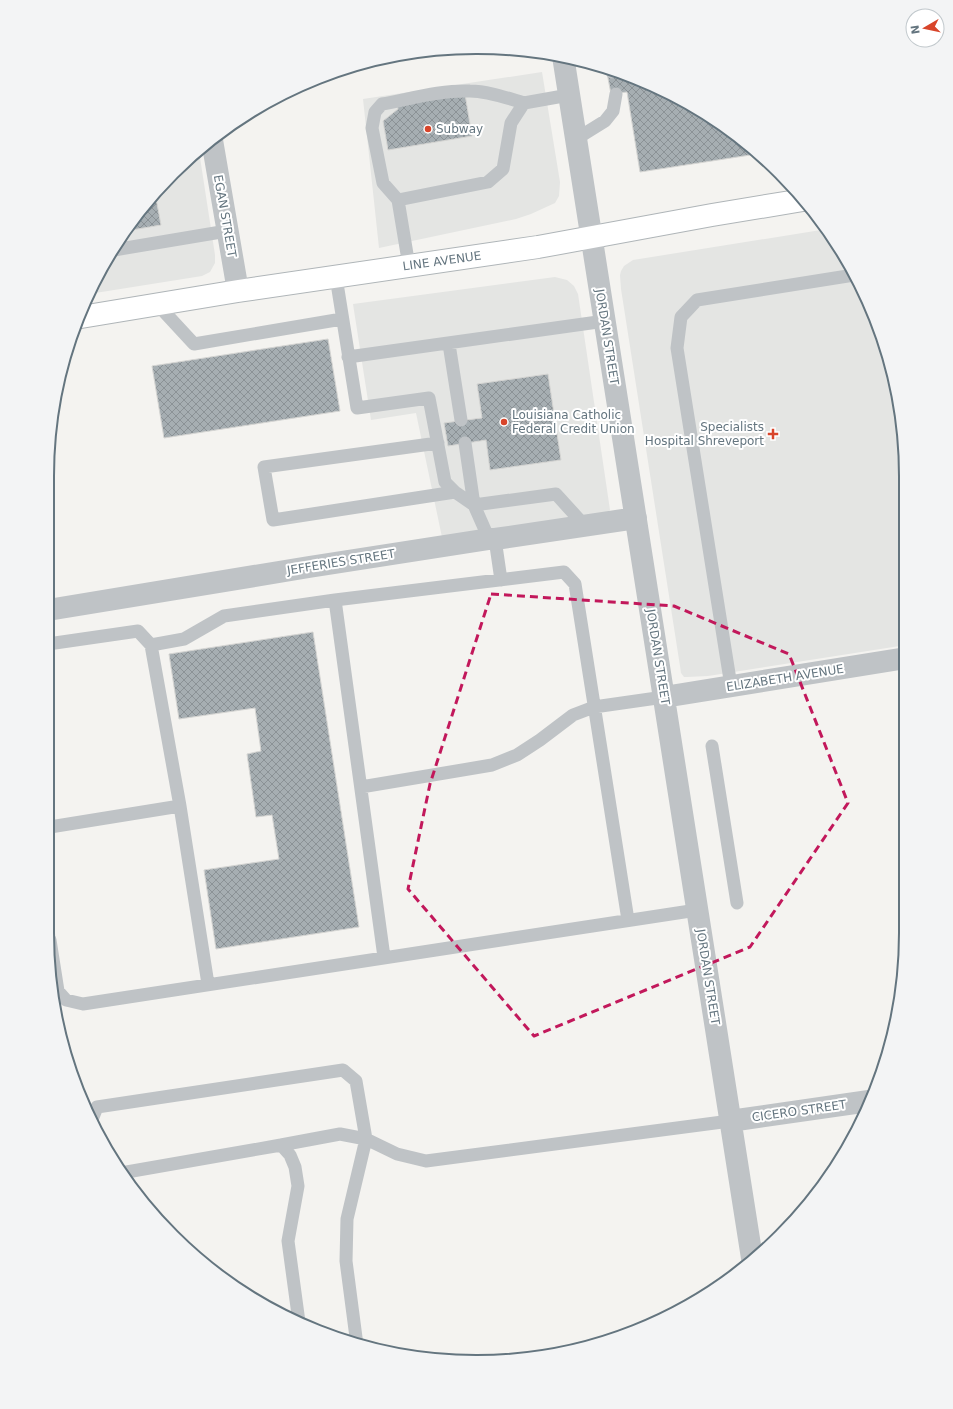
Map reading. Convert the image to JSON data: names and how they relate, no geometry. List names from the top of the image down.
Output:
{
  "streets": {
    "main road": ["LINE AVENUE"],
    "street": [
      "EGAN STREET",
      "JORDAN STREET",
      "JEFFERIES STREET",
      "ELIZABETH AVENUE",
      "CICERO STREET"
    ]
  },
  "crossings": [
    ["EGAN STREET", "LINE AVENUE"],
    ["LINE AVENUE", "JORDAN STREET"],
    ["JORDAN STREET", "JEFFERIES STREET"],
    ["JORDAN STREET", "ELIZABETH AVENUE"],
    ["JORDAN STREET", "CICERO STREET"]
  ],
  "places": {
    "other": ["Subway", "Louisiana Catholic Federal Credit Union"],
    "health": ["Specialists Hospital Shreveport"]
  },
  "north": "left"
}
